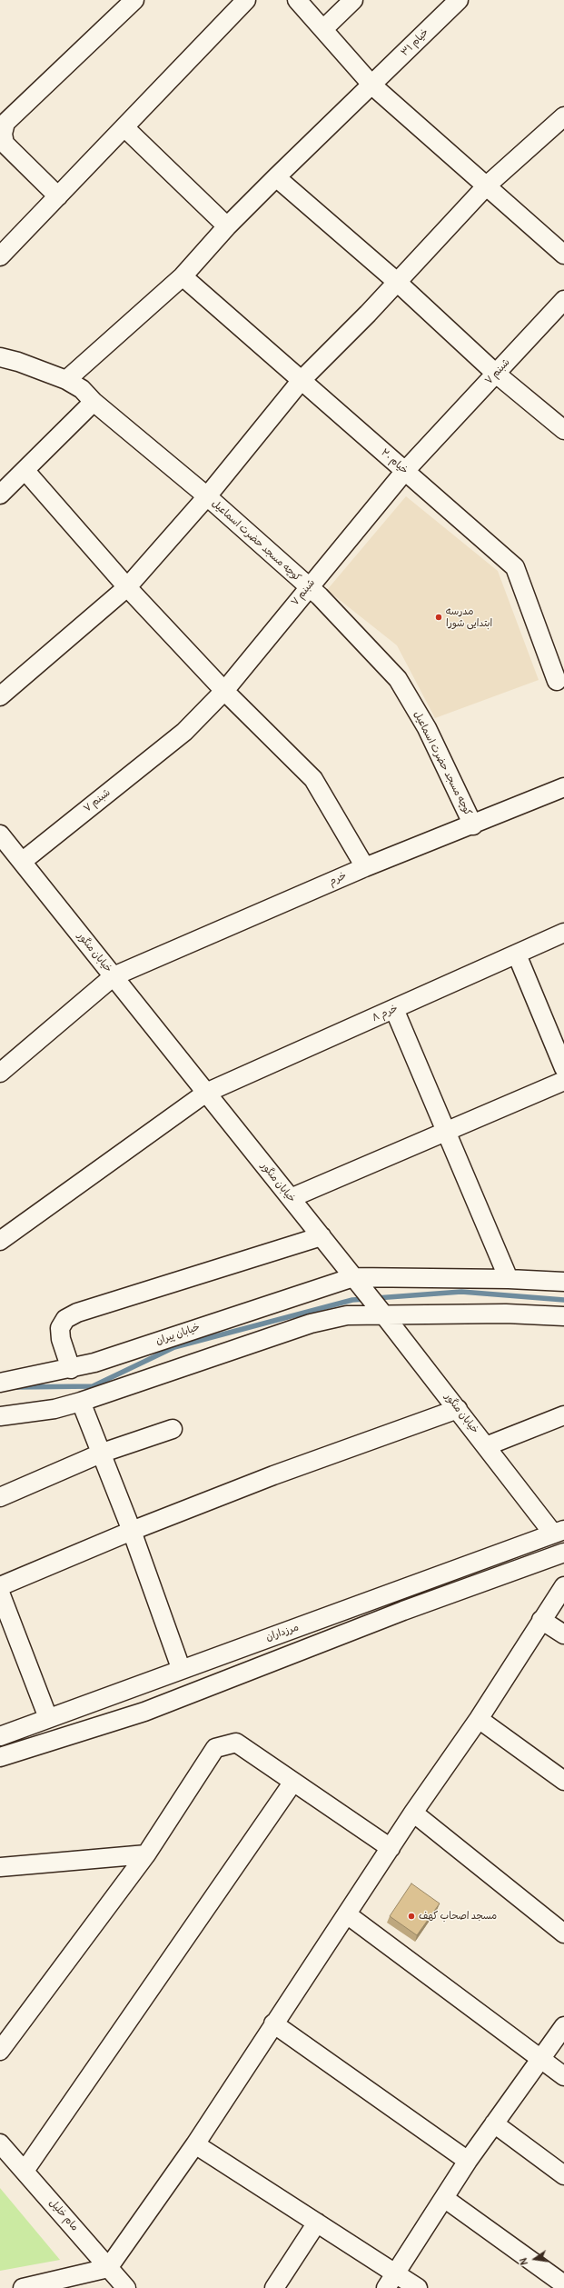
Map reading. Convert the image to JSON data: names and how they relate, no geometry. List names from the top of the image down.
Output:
{
  "streets": {
    "street": [
      "خیام ۳۱",
      "شبنم ۷",
      "خیام ۲۰",
      "کوچه مسجد حضرت اسماعیل",
      "خرم",
      "خیابان منگور",
      "خرم ۸",
      "خیابان پیران",
      "مرزداران",
      "مام خلیل"
    ]
  },
  "crossings": [
    ["خیام ۳۱", "خیام ۲۰"],
    ["خیام ۳۱", "کوچه مسجد حضرت اسماعیل"],
    ["شبنم ۷", "خیام ۲۰"],
    ["شبنم ۷", "کوچه مسجد حضرت اسماعیل"],
    ["شبنم ۷", "خیابان منگور"],
    ["کوچه مسجد حضرت اسماعیل", "خرم"],
    ["خرم", "خیابان منگور"],
    ["خیابان منگور", "خرم ۸"],
    ["خیابان منگور", "خیابان پیران"],
    ["خیابان منگور", "مرزداران"]
  ],
  "places": ["مدرسه ابتدایی شورا", "مسجد اصحاب کهف"],
  "north": "left"
}
